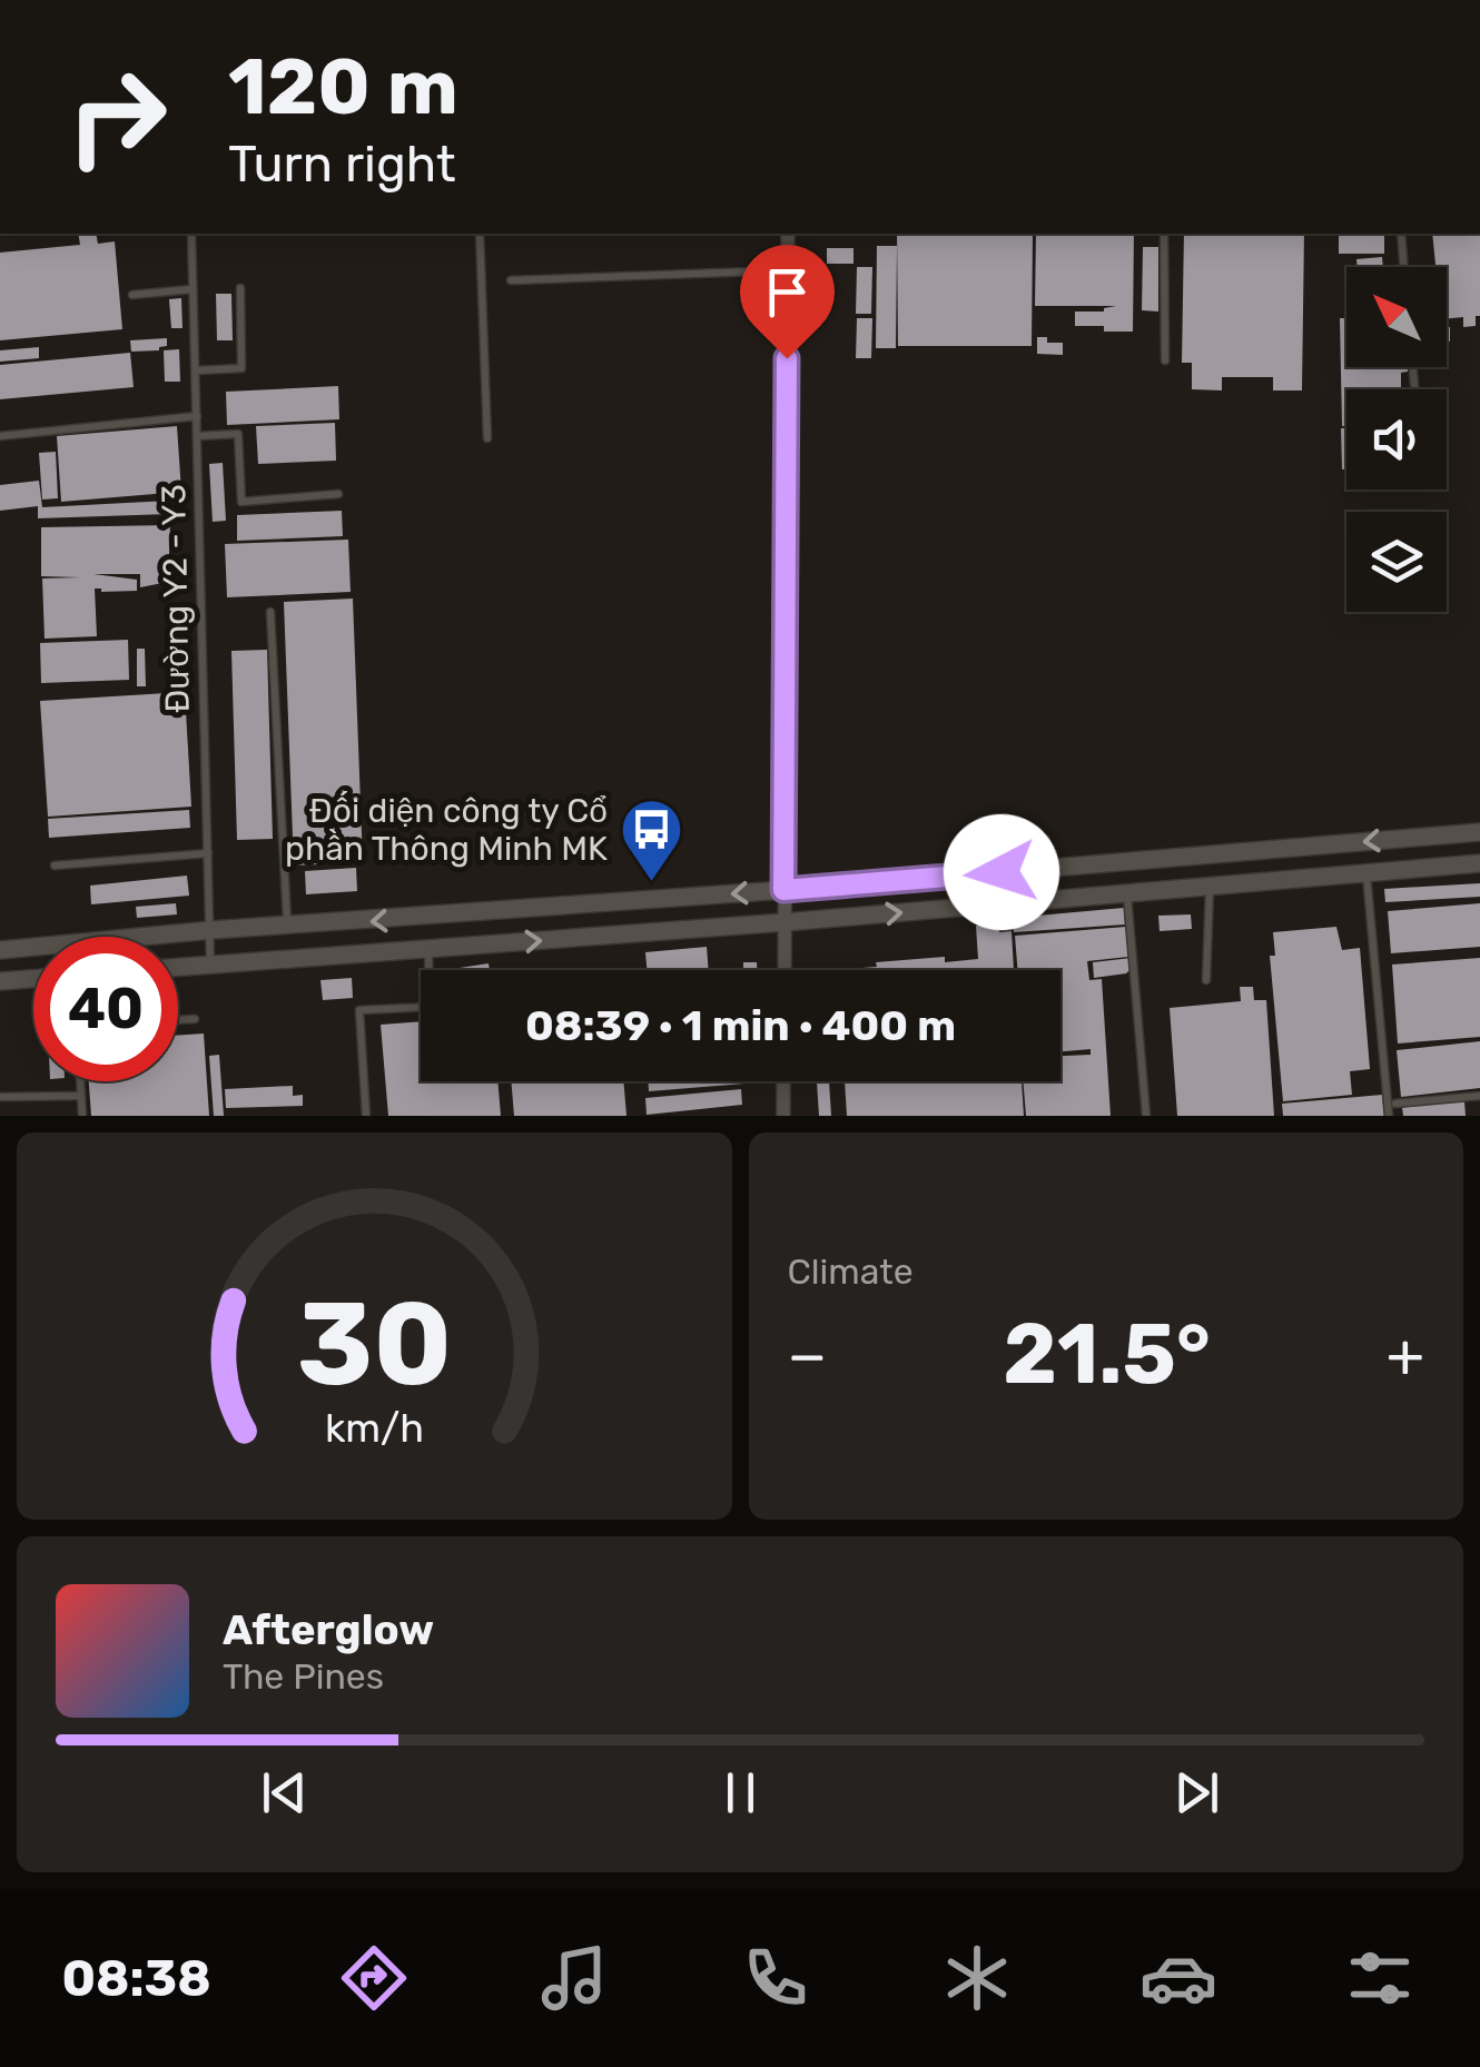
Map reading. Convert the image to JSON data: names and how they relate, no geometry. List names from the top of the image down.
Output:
{
  "streets": {
    "lane": ["Đường Y2 - Y3"]
  },
  "places": {
    "bus stop": ["Đối diện công ty Cổ phần Thông Minh MK"]
  },
  "north": "top left",
  "page": {
    "turn": ["120 m", "Turn right"],
    "limit": "40",
    "trip": "08:39 · 1 min · 400 m",
    "tile": "Climate",
    "heat": ["−", "21.5°", "+"],
    "song": ["Afterglow", "The Pines"],
    "tabs": "08:38",
    "gauge": ["30", "km/h"]
  }
}
